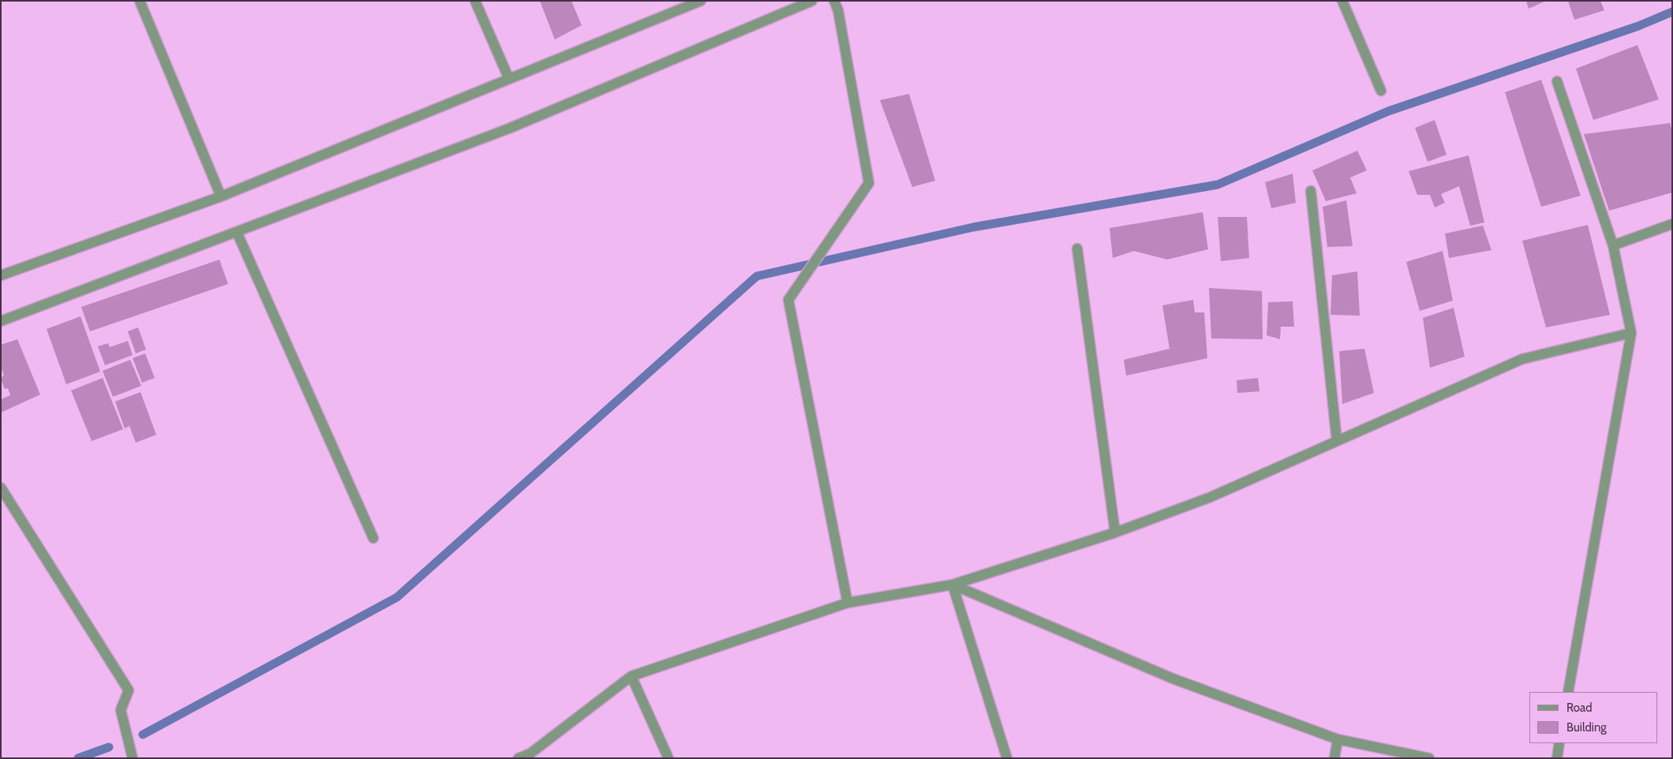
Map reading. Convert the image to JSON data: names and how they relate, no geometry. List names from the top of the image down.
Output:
{
  "legend": ["Road", "Building"]
}
